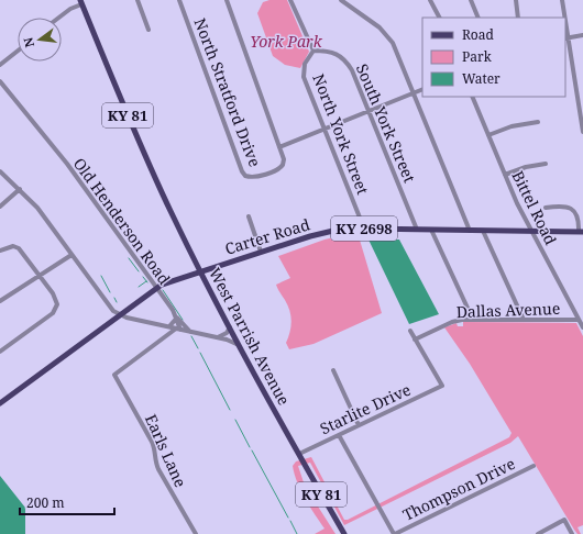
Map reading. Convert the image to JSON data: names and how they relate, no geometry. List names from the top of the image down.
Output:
{
  "streets": {
    "main road": [
      "KY 81",
      "KY 2698",
      "Carter Road",
      "West Parrish Avenue"
    ],
    "street": [
      "North Stratford Drive",
      "South York Street",
      "North York Street",
      "Bittel Road",
      "Old Henderson Road",
      "Dallas Avenue",
      "Starlite Drive",
      "Earls Lane",
      "Thompson Drive"
    ]
  },
  "crossings": [
    ["South York Street", "North York Street"],
    ["South York Street", "Carter Road"],
    ["North York Street", "Carter Road"],
    ["Bittel Road", "Carter Road"],
    ["Bittel Road", "Dallas Avenue"],
    ["Old Henderson Road", "Carter Road"],
    ["Old Henderson Road", "Earls Lane"],
    ["Carter Road", "West Parrish Avenue"],
    ["Dallas Avenue", "Starlite Drive"],
    ["West Parrish Avenue", "Starlite Drive"]
  ],
  "parks": ["York Park"],
  "legend": ["Road", "Park", "Water"],
  "scale_bar": "200 m",
  "north": "left"
}
